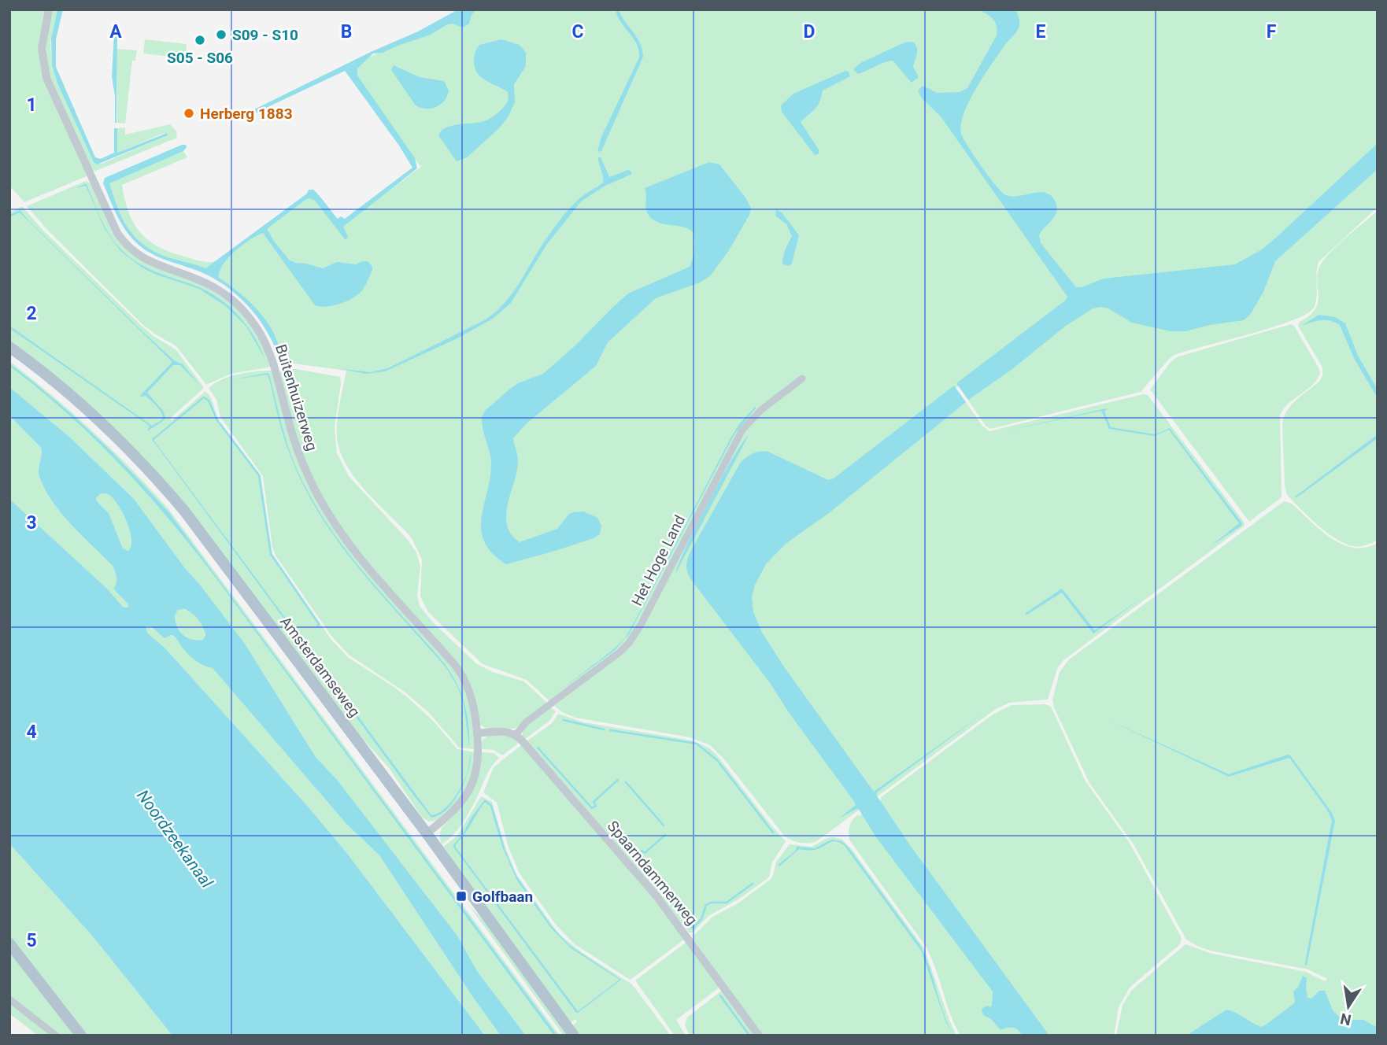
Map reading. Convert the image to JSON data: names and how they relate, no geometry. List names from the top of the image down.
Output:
{
  "streets": {
    "main road": ["Amsterdamseweg"],
    "street": ["Buitenhuizerweg", "Het Hoge Land", "Spaarndammerweg"]
  },
  "crossings": [
    ["Buitenhuizerweg", "Amsterdamseweg"],
    ["Het Hoge Land", "Spaarndammerweg"]
  ],
  "water": ["Noordzeekanaal"],
  "places": {
    "other": ["S09 - S10", "S05 - S06", "Herberg 1883"],
    "transit": ["Golfbaan"]
  },
  "north": "bottom",
  "grid": {
    "columns": [
      "A",
      "B",
      "C",
      "D",
      "E",
      "F"
    ],
    "rows": [
      "1",
      "2",
      "3",
      "4",
      "5"
    ]
  }
}
